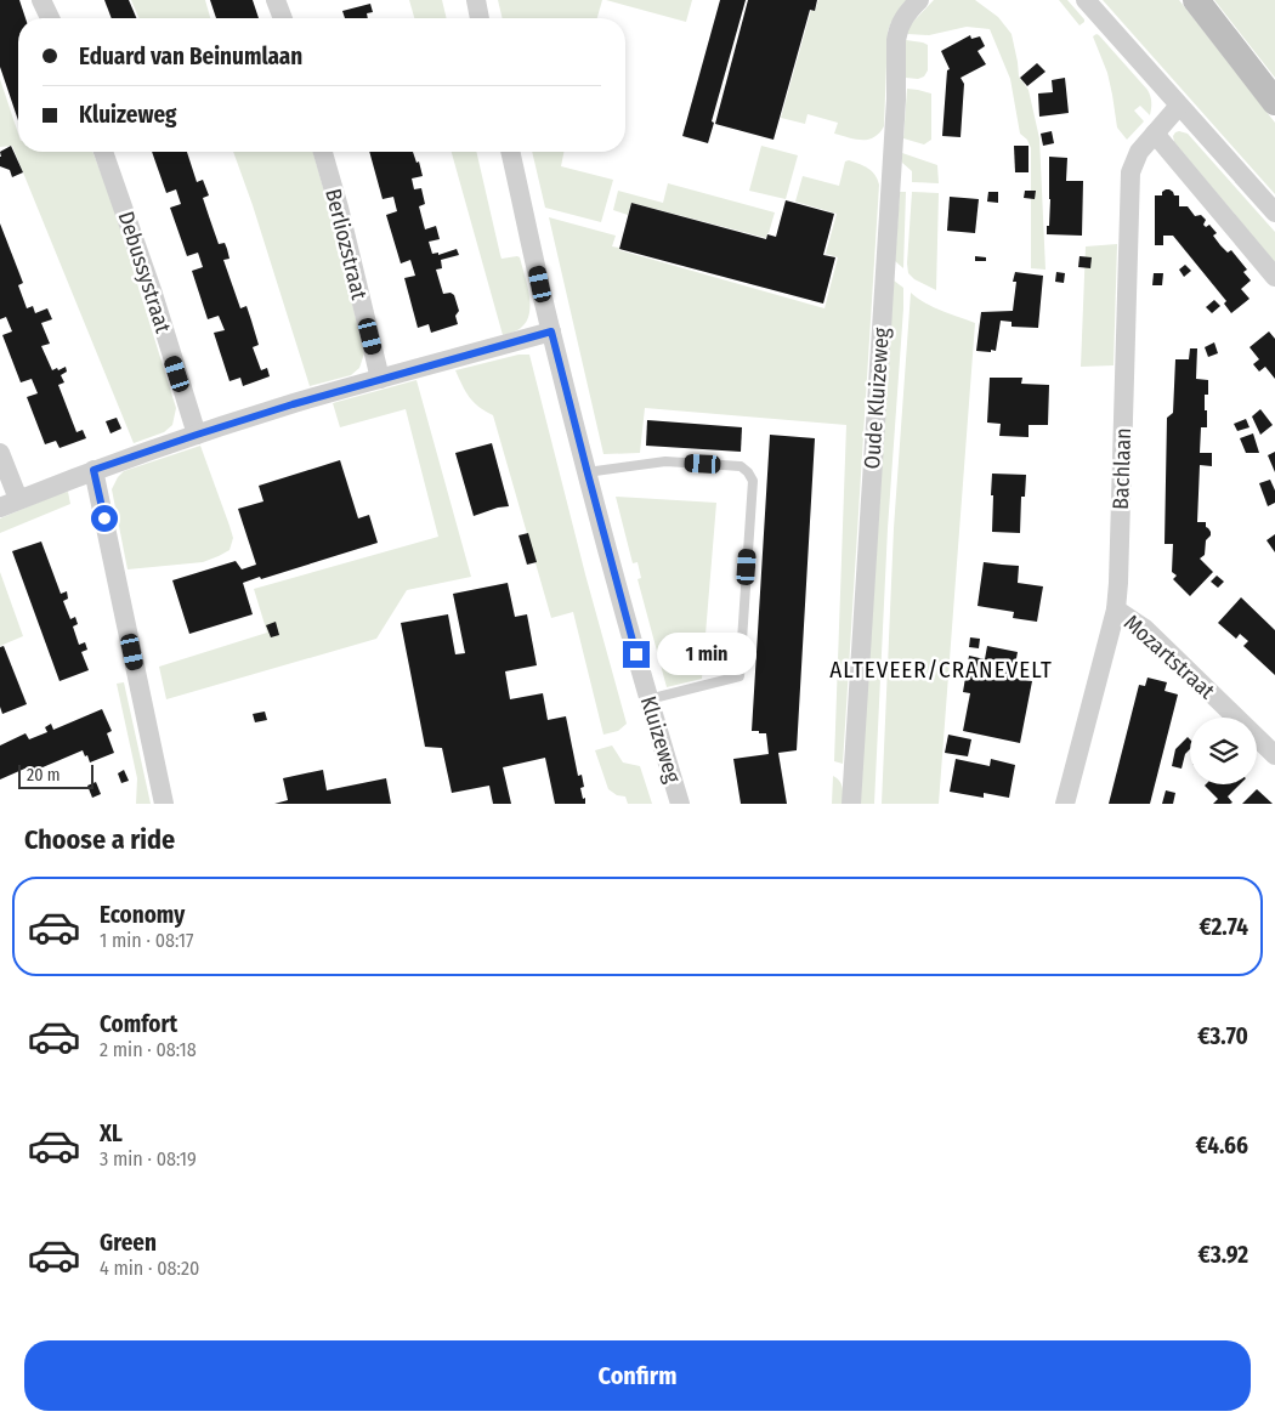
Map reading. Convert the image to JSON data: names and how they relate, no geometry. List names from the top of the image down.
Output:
{
  "streets": {
    "street": [
      "Berliozstraat",
      "Debussystraat",
      "Oude Kluizeweg",
      "Bachlaan",
      "Mozartstraat",
      "Kluizeweg"
    ]
  },
  "crossings": [
    ["Bachlaan", "Mozartstraat"]
  ],
  "districts": ["ALTEVEER/CRANEVELT"],
  "scale_bar": "20 m",
  "page": {
    "banner": ["Eduard van Beinumlaan", "Kluizeweg"],
    "bubble": "1 min",
    "scale": "20 m",
    "heading": "Choose a ride",
    "list": [
      {
        "name": "Economy",
        "note": "1 min · 08:17",
        "value": "€2.74"
      },
      {
        "name": "Comfort",
        "note": "2 min · 08:18",
        "value": "€3.70"
      },
      {
        "name": "XL",
        "note": "3 min · 08:19",
        "value": "€4.66"
      },
      {
        "name": "Green",
        "note": "4 min · 08:20",
        "value": "€3.92"
      }
    ],
    "buttons": "Confirm"
  }
}
